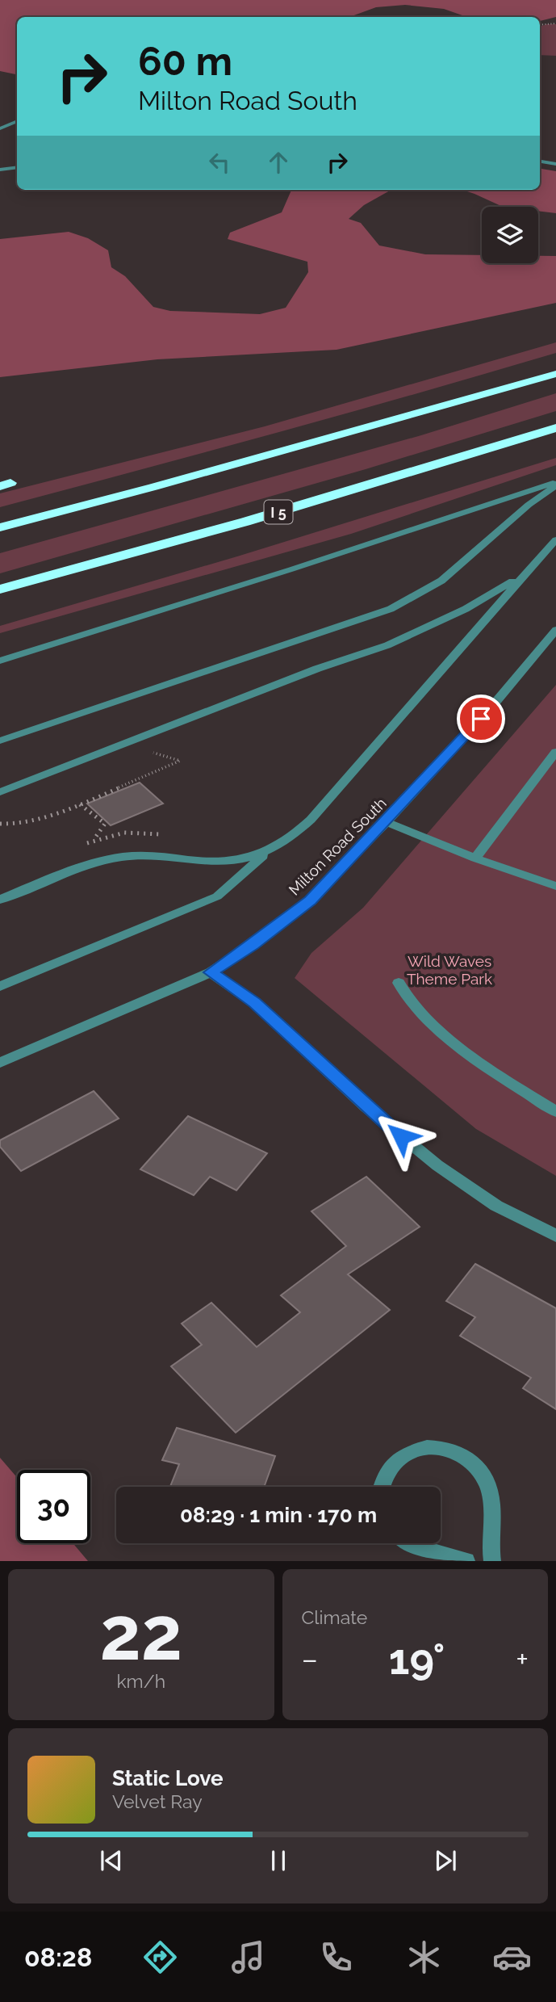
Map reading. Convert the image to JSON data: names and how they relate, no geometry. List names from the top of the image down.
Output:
{
  "streets": {
    "highway": ["I 5"],
    "street": ["Milton Road South"]
  },
  "parks": ["Wild Waves Theme Park"],
  "page": {
    "turn": ["60 m", "Milton Road South"],
    "limit": "30",
    "trip": "08:29 · 1 min · 170 m",
    "tile": [
      ["22", "km/h"],
      "Climate"
    ],
    "heat": ["−", "19°", "+"],
    "song": ["Static Love", "Velvet Ray"],
    "tabs": "08:28"
  }
}
